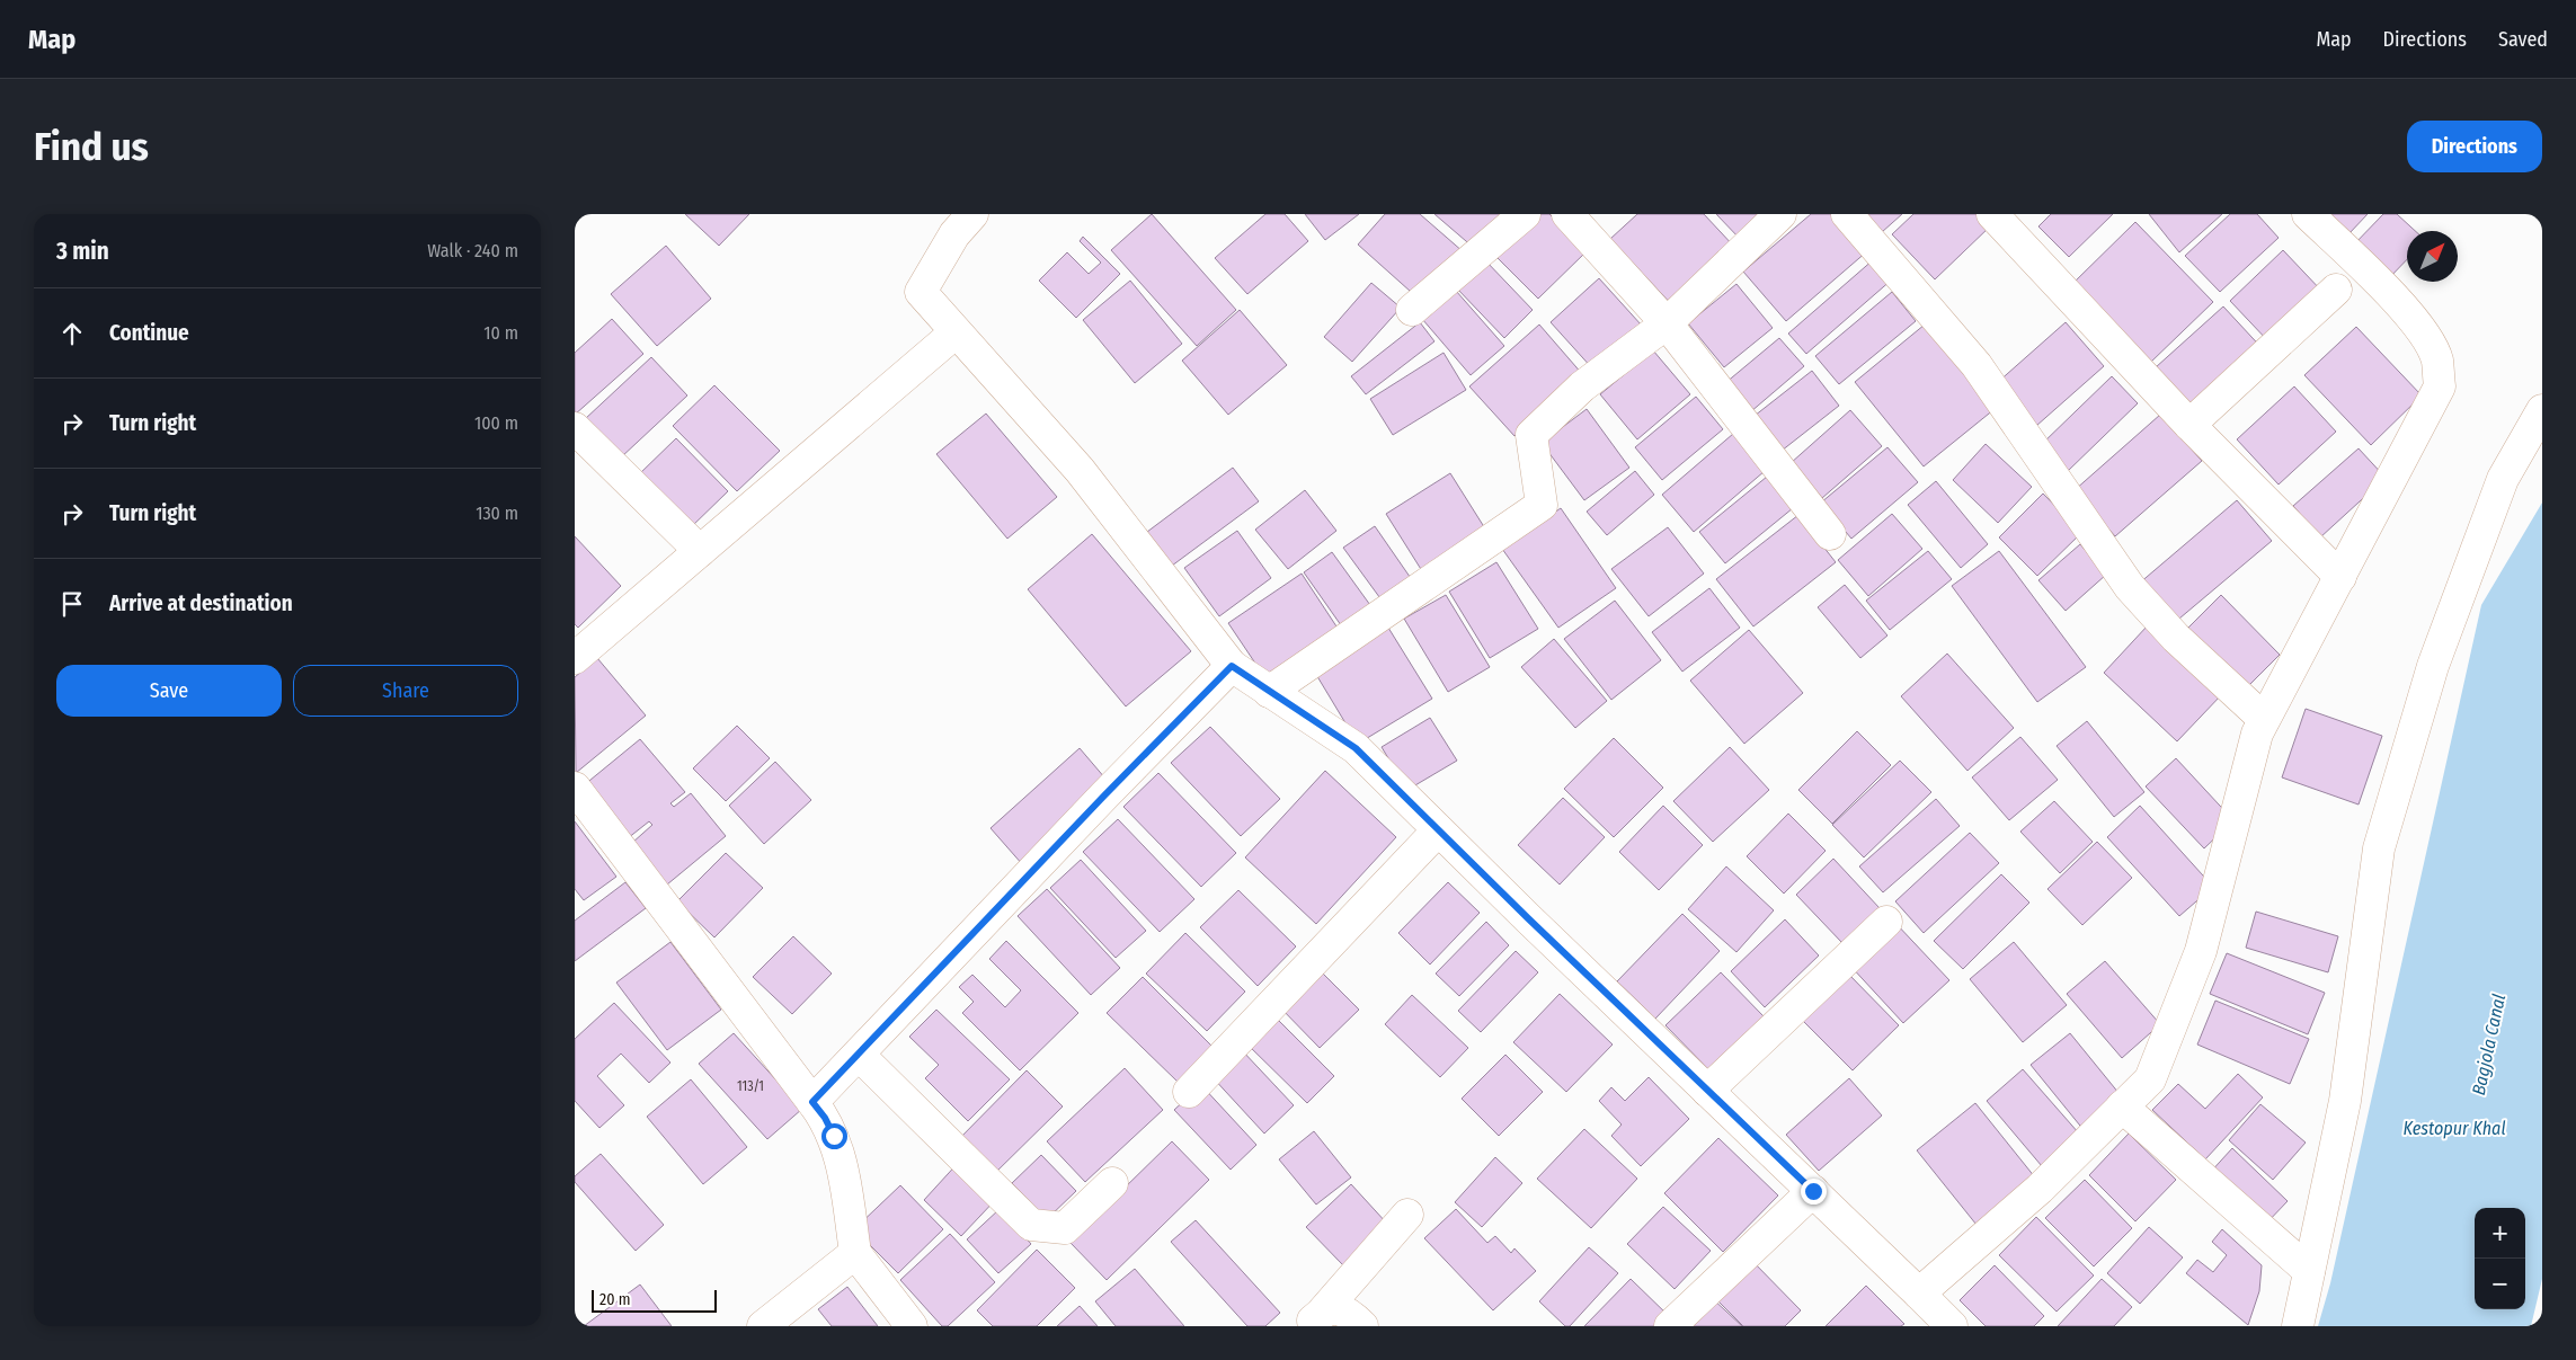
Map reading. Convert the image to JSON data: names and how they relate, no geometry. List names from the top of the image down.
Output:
{
  "water": ["Bagjola Canal", "Kestopur Khal"],
  "house_numbers": ["113/1"],
  "scale_bar": "20 m",
  "north": "top right",
  "page": {
    "header": "Map",
    "nav": ["Map", "Directions", "Saved"],
    "buttons": [
      "Directions",
      ["Save", "Share"]
    ],
    "title": "Find us",
    "heading": ["3 min", "Walk · 240 m"],
    "list": [
      ["Continue", "10 m"],
      ["Turn right", "100 m"],
      ["Turn right", "130 m"],
      "Arrive at destination"
    ],
    "map_buttons": ["+", "−"],
    "scale": "20 m"
  }
}
